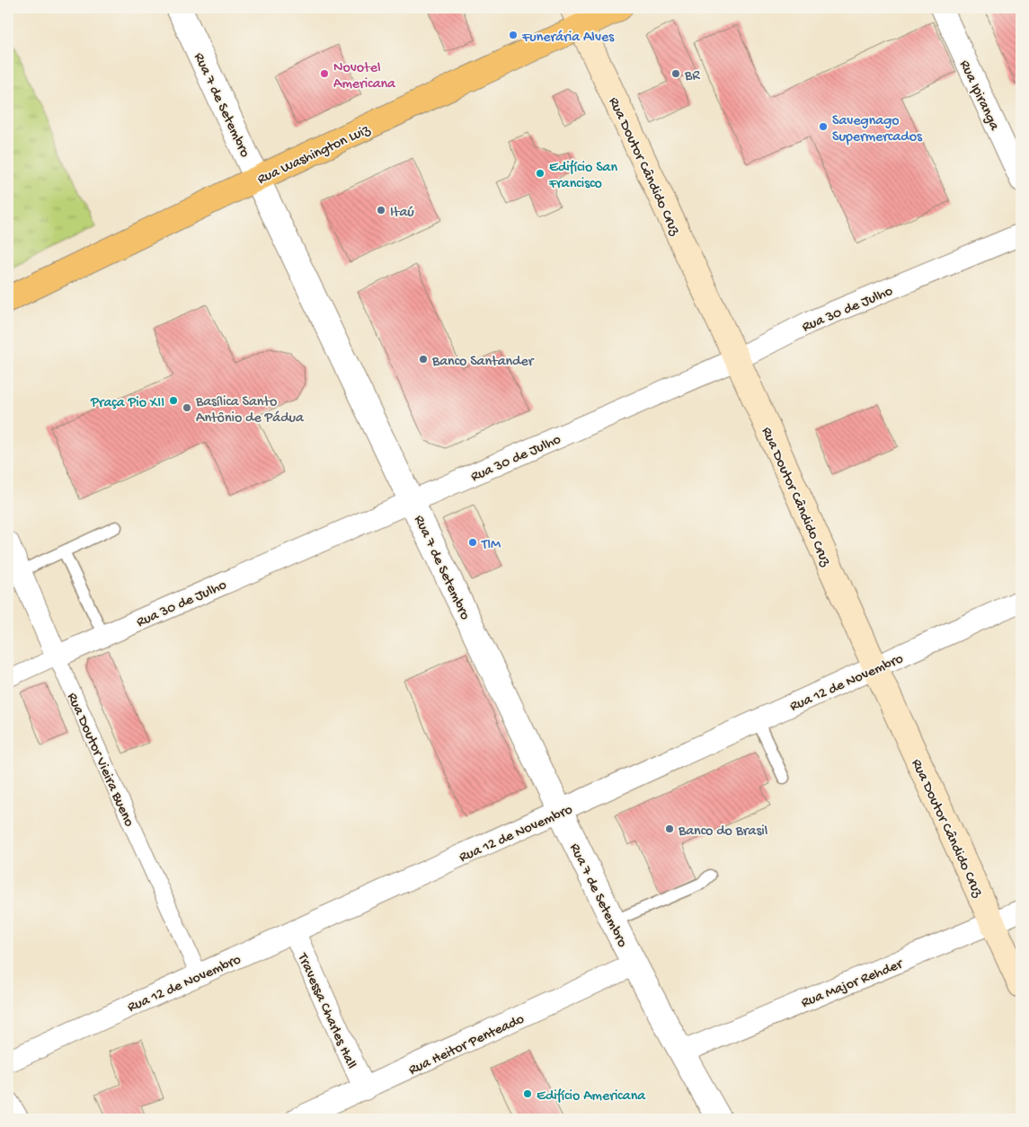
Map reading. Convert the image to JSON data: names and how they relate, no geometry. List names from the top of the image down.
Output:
{
  "streets": {
    "main road": ["Rua Washington Luiz", "Rua Doutor Cândido Cruz"],
    "street": [
      "Rua Ipiranga",
      "Rua 7 de Setembro",
      "Rua 30 de Julho",
      "Rua 12 de Novembro",
      "Rua Doutor Vieira Bueno",
      "Rua Major Rehder",
      "Travessa Charles Hall",
      "Rua Heitor Penteado"
    ]
  },
  "crossings": [
    ["Rua 7 de Setembro", "Rua Washington Luiz"],
    ["Rua 7 de Setembro", "Rua 30 de Julho"],
    ["Rua 7 de Setembro", "Rua 12 de Novembro"],
    ["Rua 7 de Setembro", "Rua Major Rehder"],
    ["Rua 7 de Setembro", "Rua Heitor Penteado"],
    ["Rua Washington Luiz", "Rua Doutor Cândido Cruz"],
    ["Rua Doutor Cândido Cruz", "Rua 30 de Julho"],
    ["Rua Doutor Cândido Cruz", "Rua 12 de Novembro"],
    ["Rua Doutor Cândido Cruz", "Rua Major Rehder"],
    ["Rua 30 de Julho", "Rua Doutor Vieira Bueno"],
    ["Rua 12 de Novembro", "Rua Doutor Vieira Bueno"],
    ["Rua 12 de Novembro", "Travessa Charles Hall"],
    ["Travessa Charles Hall", "Rua Heitor Penteado"]
  ],
  "places": [
    "Funerária Alves",
    "Novotel Americana",
    "BR",
    "Savegnago Supermercados",
    "Edifício San Francisco",
    "Itaú",
    "Banco Santander",
    "Praça Pio XII",
    "Basílica Santo Antônio de Pádua",
    "TIM",
    "Banco do Brasil",
    "Edifício Americana"
  ]
}
